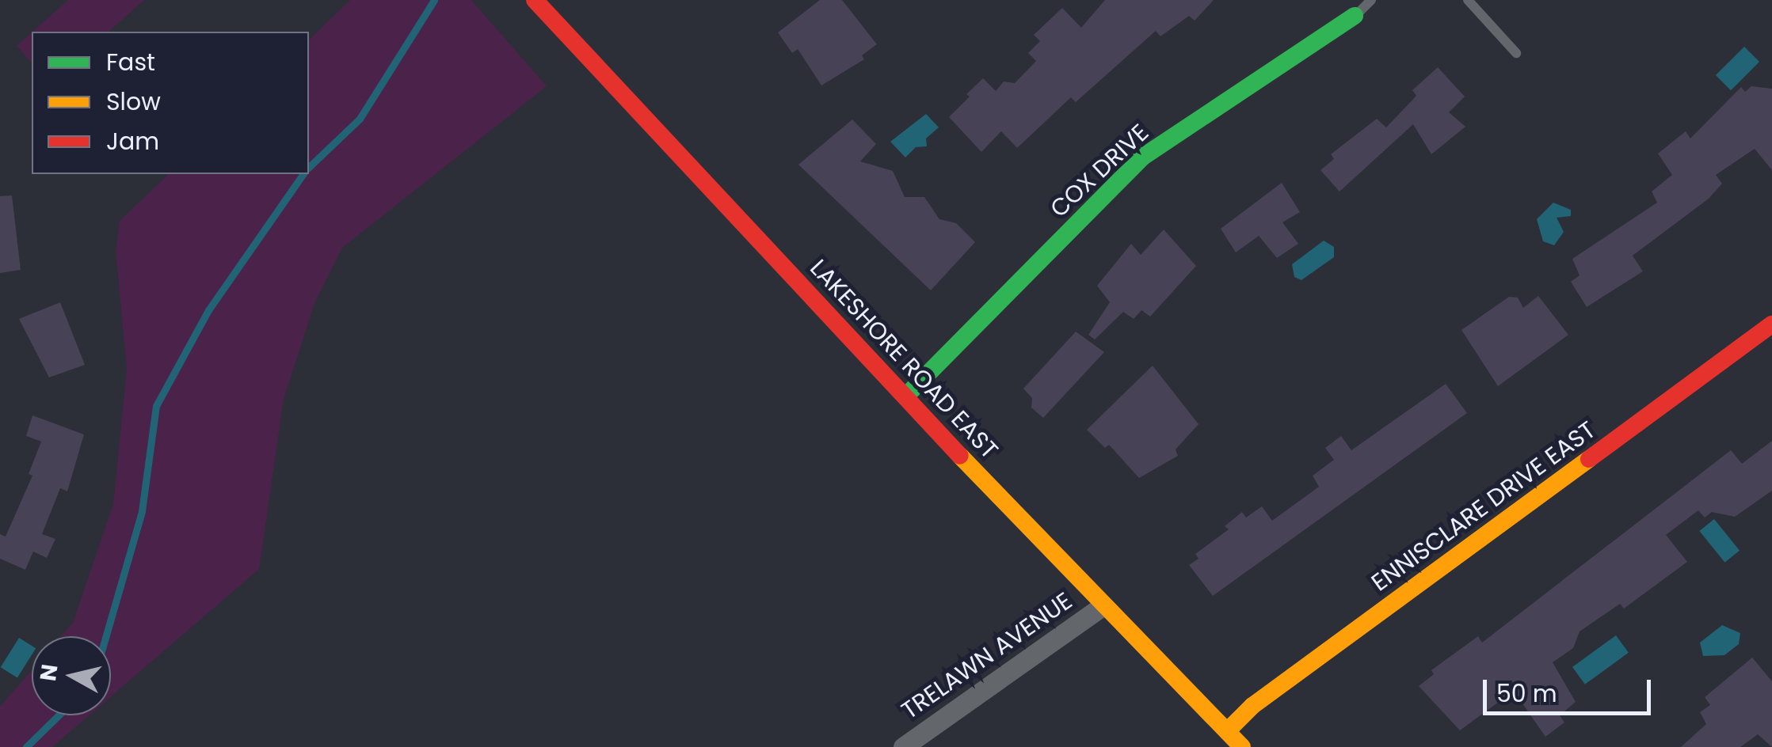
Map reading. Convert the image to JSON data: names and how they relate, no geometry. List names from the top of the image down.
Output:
{
  "streets": {
    "street": [
      "COX DRIVE",
      "LAKESHORE ROAD EAST",
      "ENNISCLARE DRIVE EAST",
      "TRELAWN AVENUE"
    ]
  },
  "crossings": [
    ["COX DRIVE", "LAKESHORE ROAD EAST"],
    ["LAKESHORE ROAD EAST", "ENNISCLARE DRIVE EAST"],
    ["LAKESHORE ROAD EAST", "TRELAWN AVENUE"]
  ],
  "legend": ["Fast", "Slow", "Jam"],
  "scale_bar": "50 m",
  "north": "left"
}
